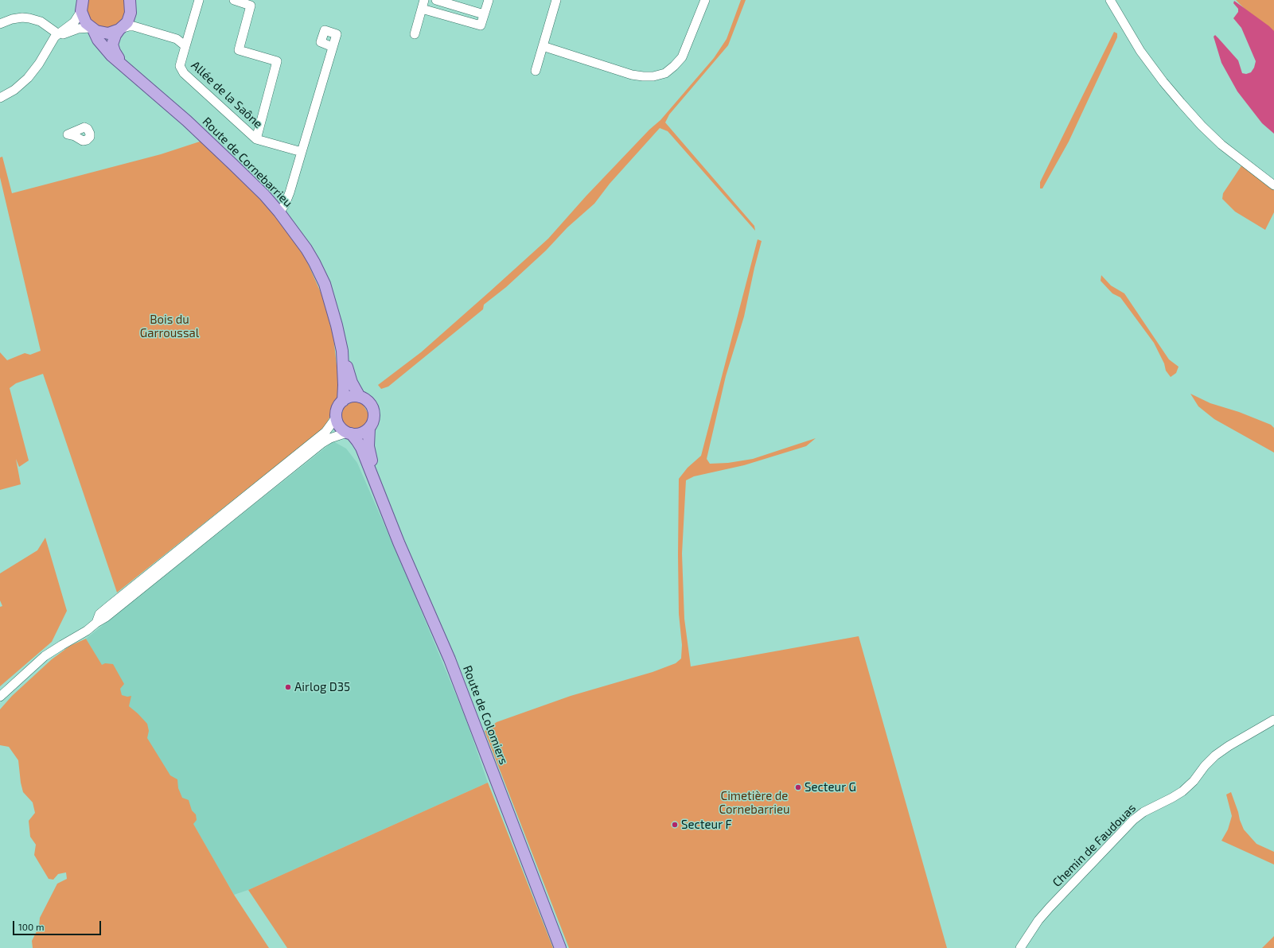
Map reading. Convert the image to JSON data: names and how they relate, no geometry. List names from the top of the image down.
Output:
{
  "streets": {
    "main road": ["Route de Cornebarrieu", "Route de Colomiers"],
    "street": ["Allée de la Saône", "Chemin de Faudouas"]
  },
  "crossings": [
    ["Allée de la Saône", "Route de Cornebarrieu"],
    ["Route de Cornebarrieu", "Route de Colomiers"]
  ],
  "parks": ["Bois du Garroussal", "Cimetière de Cornebarrieu"],
  "places": ["Airlog D35", "Secteur G", "Secteur F"],
  "scale_bar": "100 m"
}
